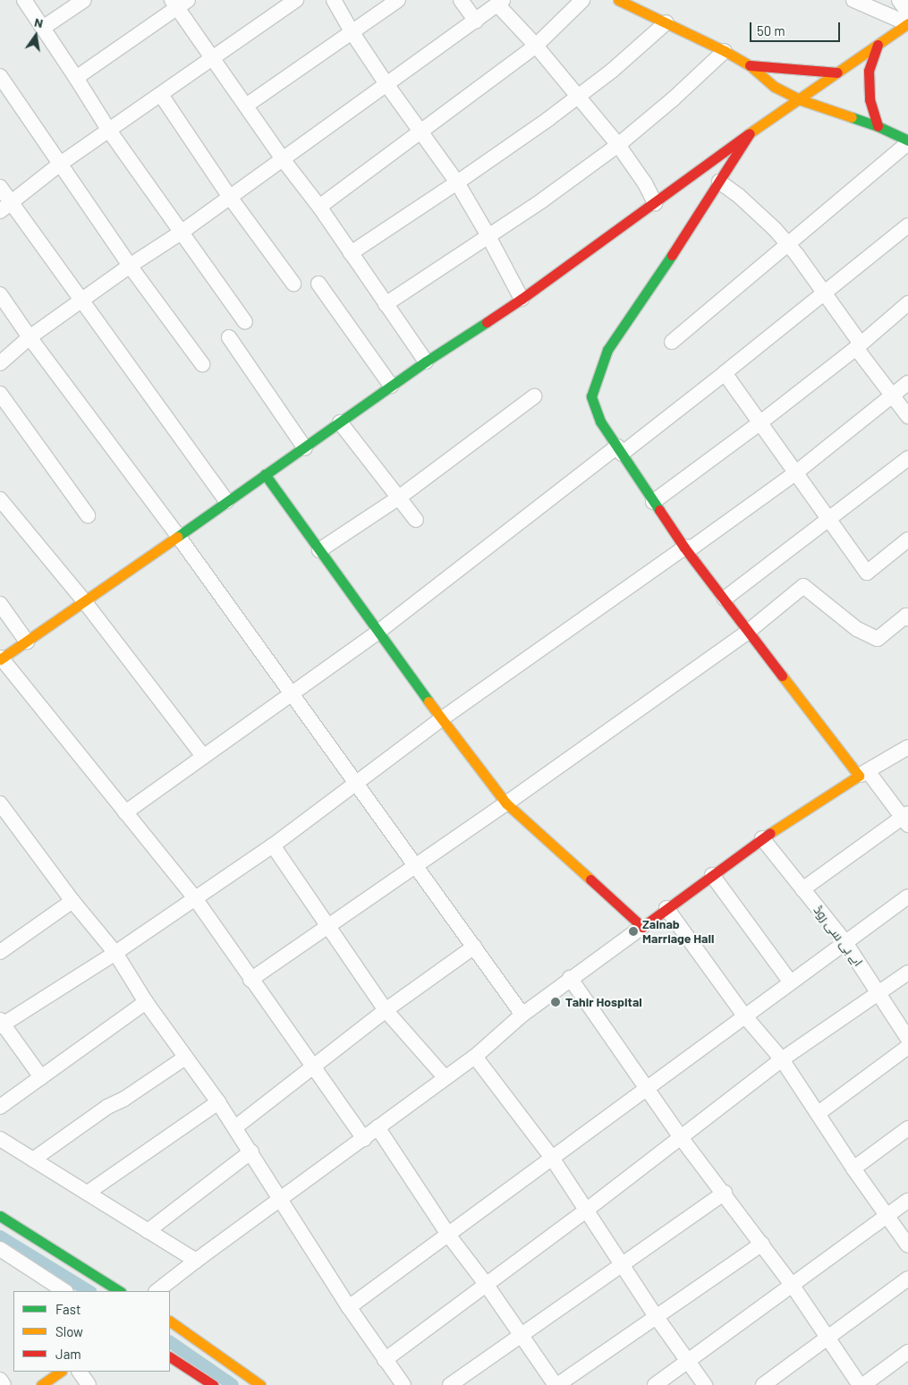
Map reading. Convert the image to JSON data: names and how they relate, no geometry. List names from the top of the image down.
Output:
{
  "streets": {
    "street": ["اے بی سی روڈ"]
  },
  "places": ["Zainab Marriage Hall", "Tahir Hospital"],
  "legend": ["Fast", "Slow", "Jam"],
  "scale_bar": "50 m",
  "north": "top"
}
